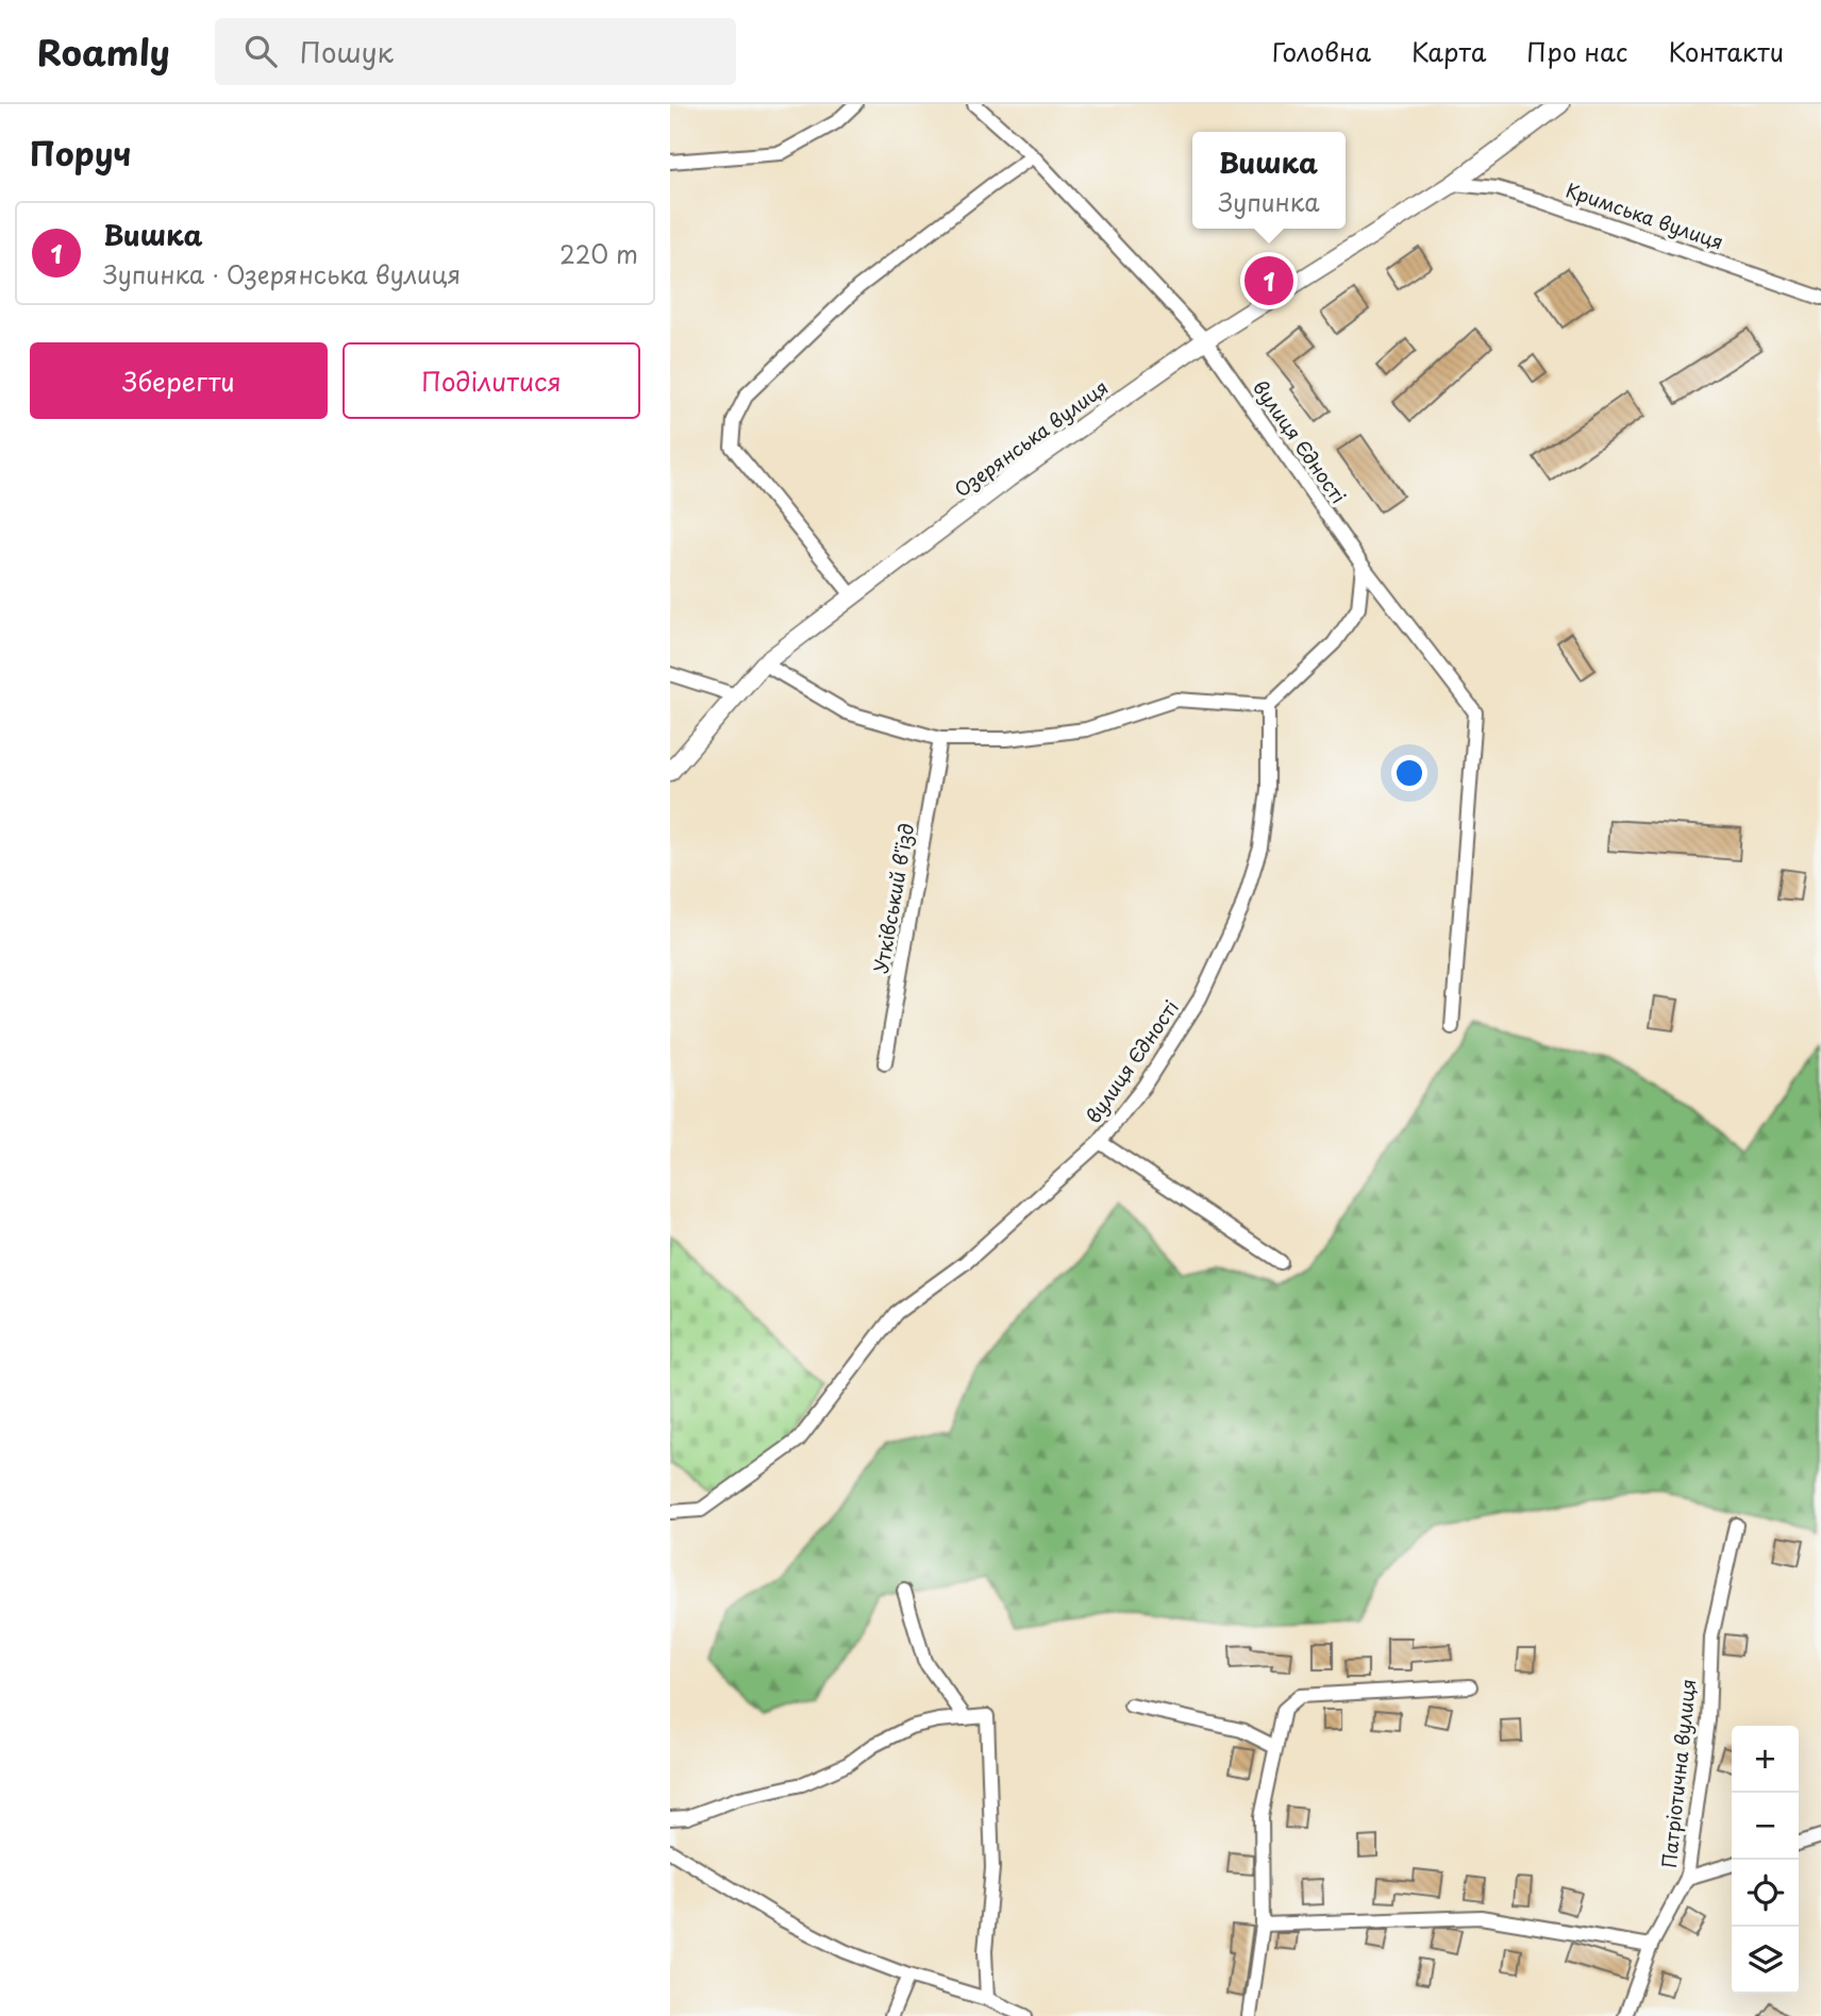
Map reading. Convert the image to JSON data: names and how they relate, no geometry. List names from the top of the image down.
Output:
{
  "streets": {
    "street": [
      "Кримська вулиця",
      "Озерянська вулиця",
      "вулиця Єдності",
      "Утківський в'їзд",
      "Патріотична вулиця"
    ]
  },
  "crossings": [
    ["Кримська вулиця", "Озерянська вулиця"],
    ["Озерянська вулиця", "вулиця Єдності"]
  ],
  "page": {
    "header": "Roamly",
    "search": "Пошук",
    "nav": [
      "Головна",
      "Карта",
      "Про нас",
      "Контакти"
    ],
    "heading": "Поруч",
    "popup": ["Вишка", "Зупинка"],
    "list": [
      {
        "mark": "1",
        "name": "Вишка",
        "note": "Зупинка · Озерянська вулиця",
        "value": "220 m"
      }
    ],
    "pins": "1",
    "buttons": ["Зберегти", "Поділитися"],
    "map_buttons": ["+", "−"]
  }
}
